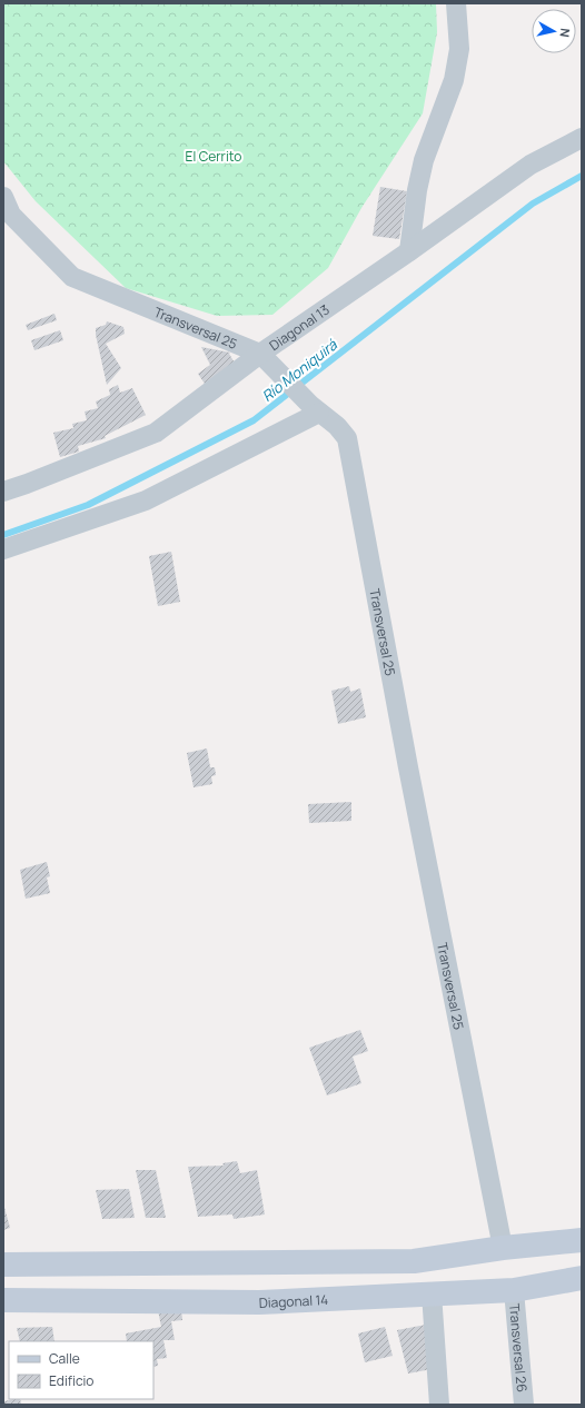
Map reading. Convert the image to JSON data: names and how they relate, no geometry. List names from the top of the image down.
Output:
{
  "streets": {
    "street": [
      "Diagonal 13",
      "Transversal 25",
      "Diagonal 14",
      "Transversal 26"
    ]
  },
  "crossings": [
    ["Diagonal 13", "Transversal 25"],
    ["Diagonal 14", "Transversal 26"]
  ],
  "water": ["Río Moniquirá"],
  "parks": ["El Cerrito"],
  "legend": ["Calle", "Edificio"],
  "north": "right"
}
